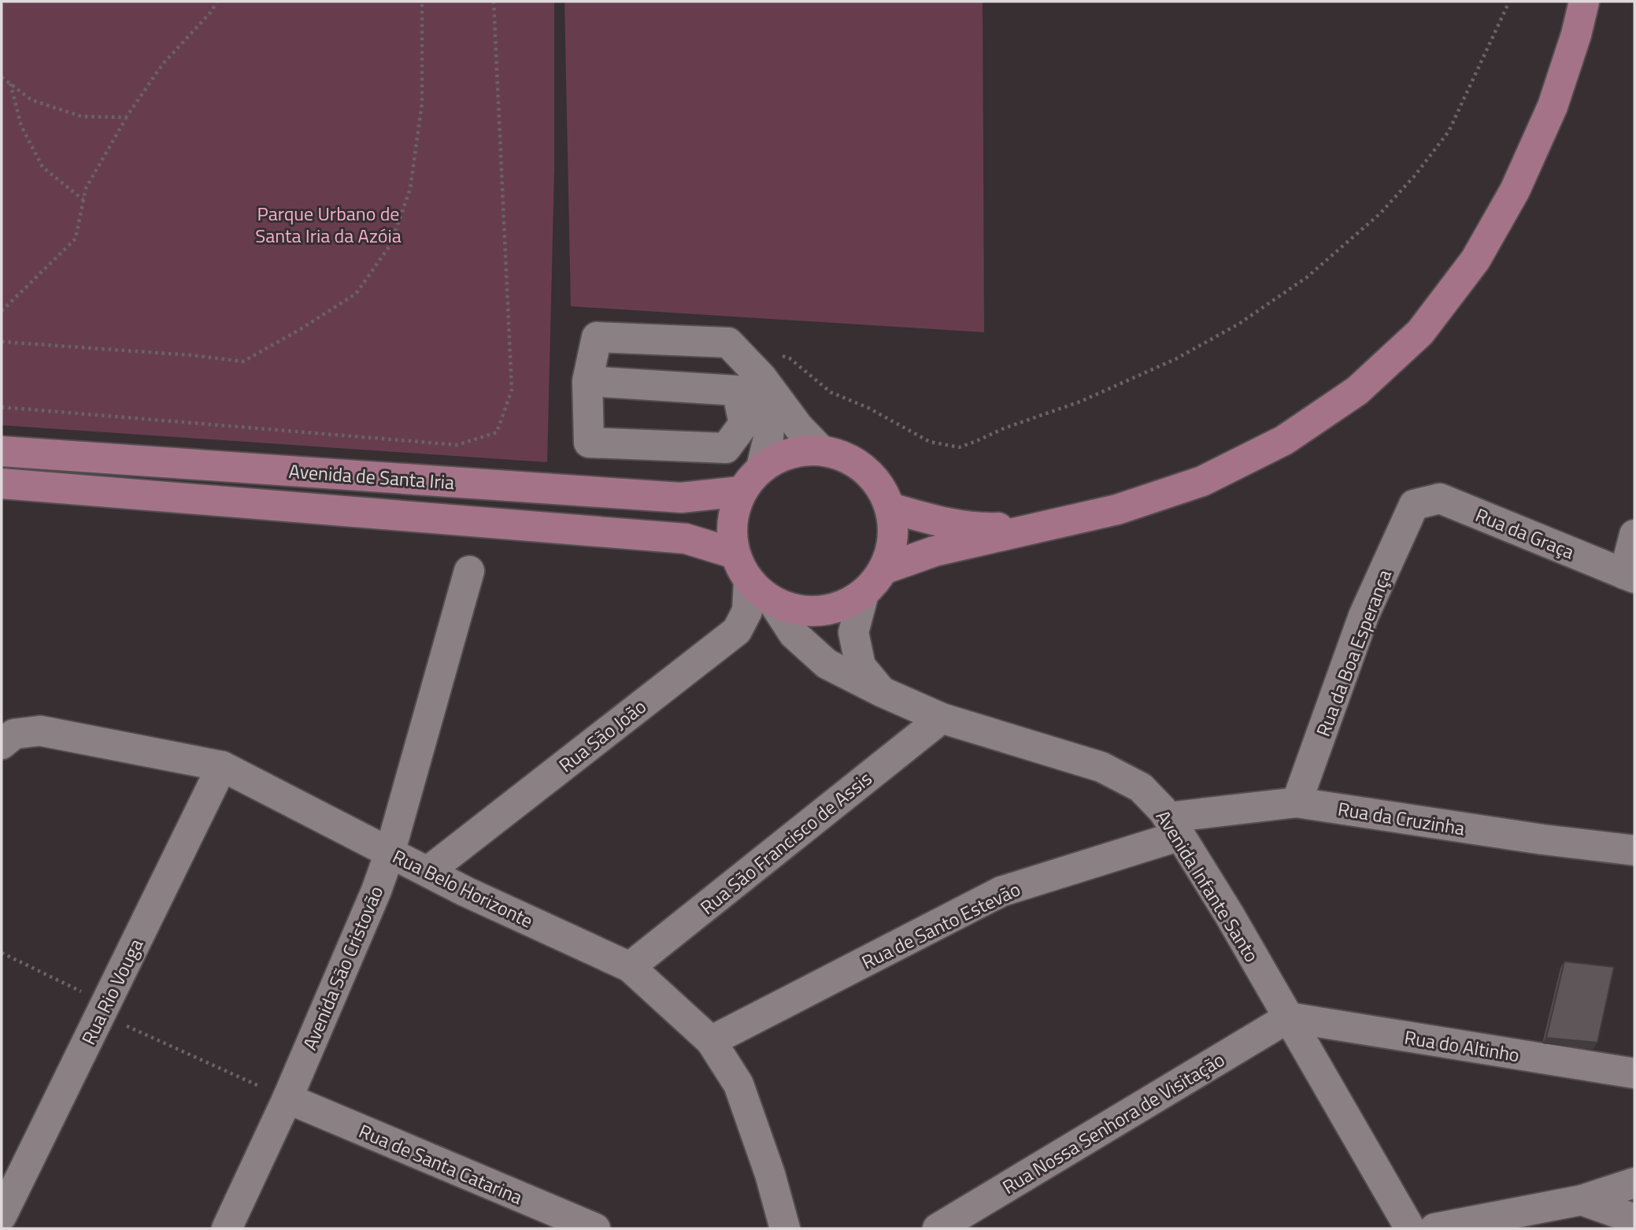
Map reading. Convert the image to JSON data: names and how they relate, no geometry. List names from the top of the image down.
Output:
{
  "streets": {
    "main road": ["Avenida de Santa Iria"],
    "street": [
      "Rua da Graça",
      "Rua da Boa Esperança",
      "Rua São João",
      "Rua da Cruzinha",
      "Rua São Francisco de Assis",
      "Avenida Infante Santo",
      "Rua Belo Horizonte",
      "Rua de Santo Estevão",
      "Avenida São Cristovão",
      "Rua Rio Vouga",
      "Rua do Altinho",
      "Rua Nossa Senhora de Visitação",
      "Rua de Santa Catarina"
    ]
  },
  "crossings": [
    ["Avenida de Santa Iria", "Rua São João"],
    ["Avenida de Santa Iria", "Avenida Infante Santo"],
    ["Rua da Graça", "Rua da Boa Esperança"],
    ["Rua da Boa Esperança", "Rua da Cruzinha"],
    ["Rua São João", "Avenida Infante Santo"],
    ["Rua São João", "Rua Belo Horizonte"],
    ["Rua da Cruzinha", "Avenida Infante Santo"],
    ["Rua da Cruzinha", "Rua de Santo Estevão"],
    ["Rua São Francisco de Assis", "Avenida Infante Santo"],
    ["Rua São Francisco de Assis", "Rua Belo Horizonte"],
    ["Avenida Infante Santo", "Rua de Santo Estevão"],
    ["Avenida Infante Santo", "Rua do Altinho"],
    ["Avenida Infante Santo", "Rua Nossa Senhora de Visitação"],
    ["Rua Belo Horizonte", "Rua de Santo Estevão"],
    ["Rua Belo Horizonte", "Avenida São Cristovão"],
    ["Rua Belo Horizonte", "Rua Rio Vouga"],
    ["Avenida São Cristovão", "Rua de Santa Catarina"],
    ["Rua do Altinho", "Rua Nossa Senhora de Visitação"]
  ],
  "parks": ["Parque Urbano de Santa Iria da Azóia"]
}
